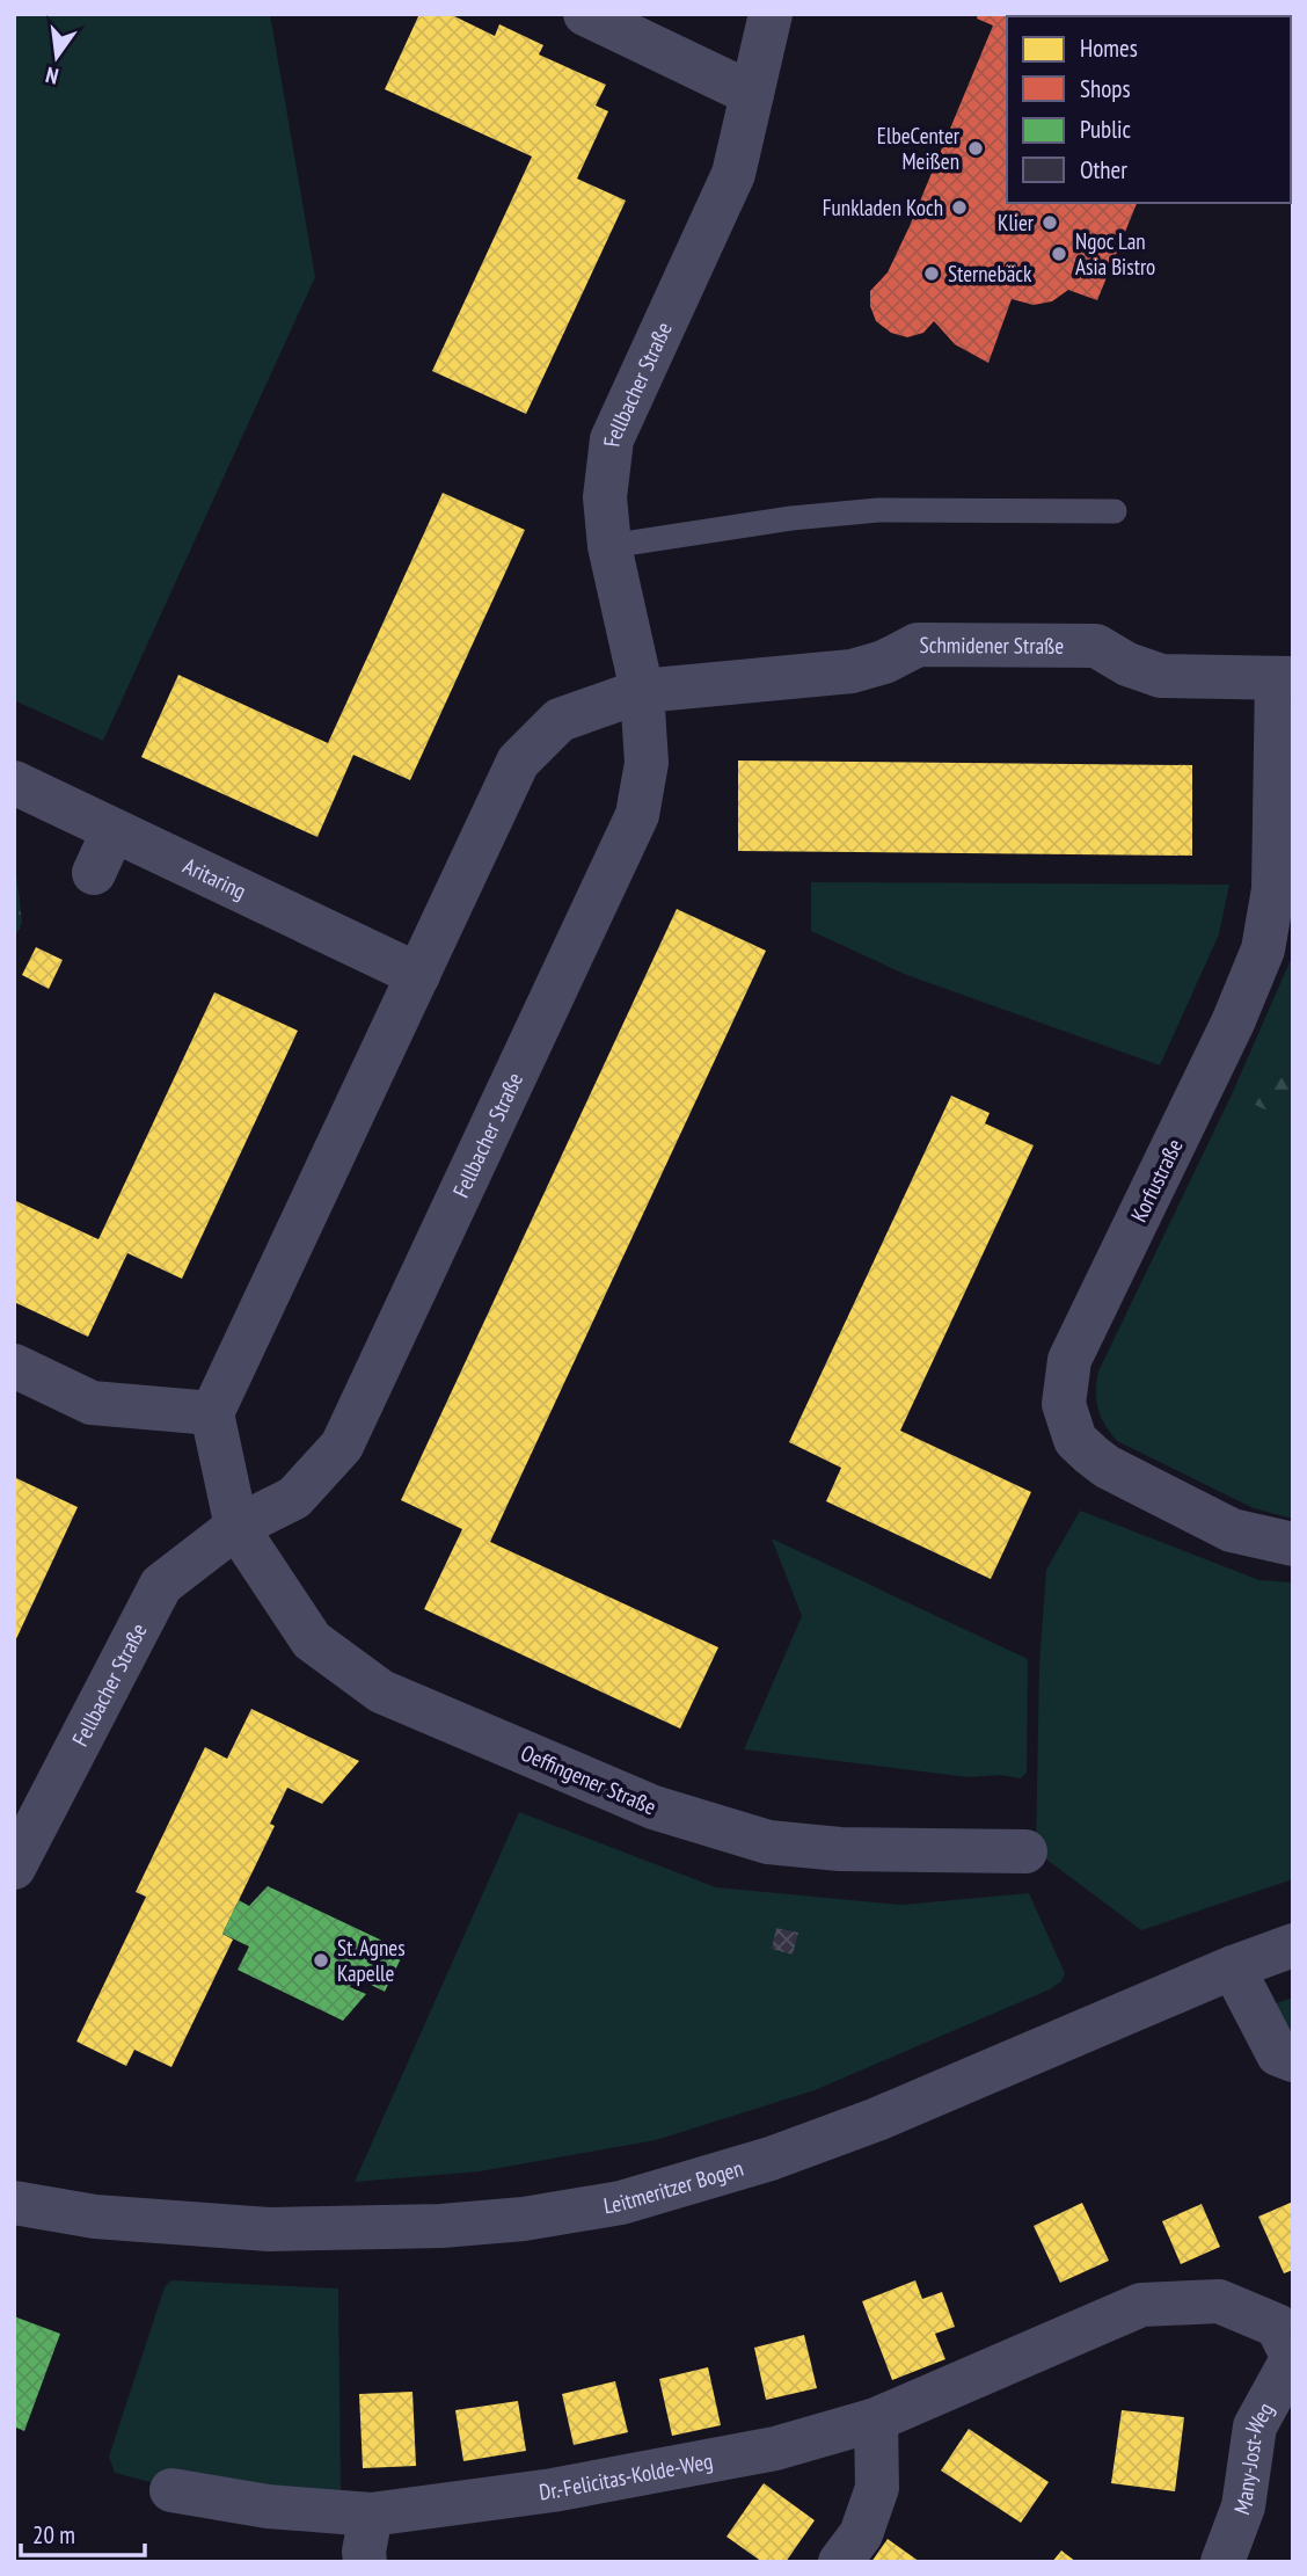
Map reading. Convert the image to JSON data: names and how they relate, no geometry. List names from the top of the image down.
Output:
{
  "streets": {
    "street": [
      "Fellbacher Straße",
      "Schmidener Straße",
      "Aritaring",
      "Korfustraße",
      "Oeffingener Straße",
      "Leitmeritzer Bogen",
      "Many-Jost-Weg",
      "Dr.-Felicitas-Kolde-Weg"
    ]
  },
  "crossings": [
    ["Fellbacher Straße", "Schmidener Straße"],
    ["Fellbacher Straße", "Oeffingener Straße"],
    ["Schmidener Straße", "Korfustraße"],
    ["Many-Jost-Weg", "Dr.-Felicitas-Kolde-Weg"]
  ],
  "places": [
    "ElbeCenter Meißen",
    "Funkladen Koch",
    "Klier",
    "Ngoc Lan Asia Bistro",
    "Sternebäck",
    "St. Agnes Kapelle"
  ],
  "legend": [
    "Homes",
    "Shops",
    "Public",
    "Other"
  ],
  "scale_bar": "20 m",
  "north": "bottom"
}
